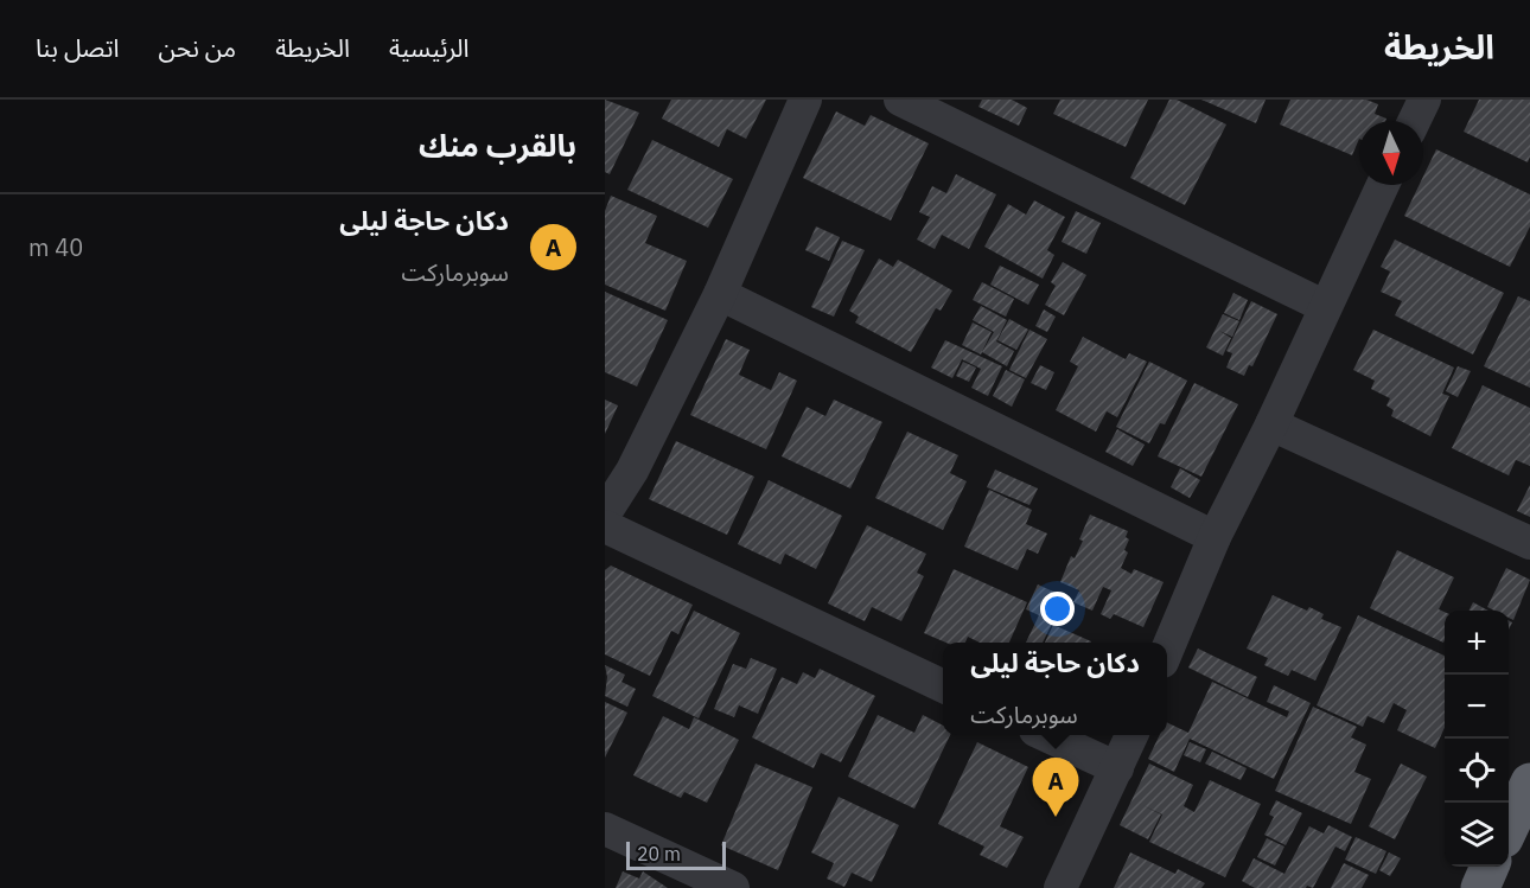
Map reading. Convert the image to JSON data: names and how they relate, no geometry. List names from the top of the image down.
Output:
{
  "scale_bar": "20 m",
  "north": "bottom",
  "page": {
    "header": "الخريطة",
    "nav": [
      "الرئيسية",
      "الخريطة",
      "من نحن",
      "اتصل بنا"
    ],
    "heading": "بالقرب منك",
    "list": [
      {
        "mark": "A",
        "name": "دكان حاجة ليلى",
        "note": "سوبرماركت",
        "value": "40 m"
      }
    ],
    "map_buttons": ["+", "−"],
    "popup": ["دكان حاجة ليلى", "سوبرماركت"],
    "pins": "A",
    "scale": "20 m"
  }
}
